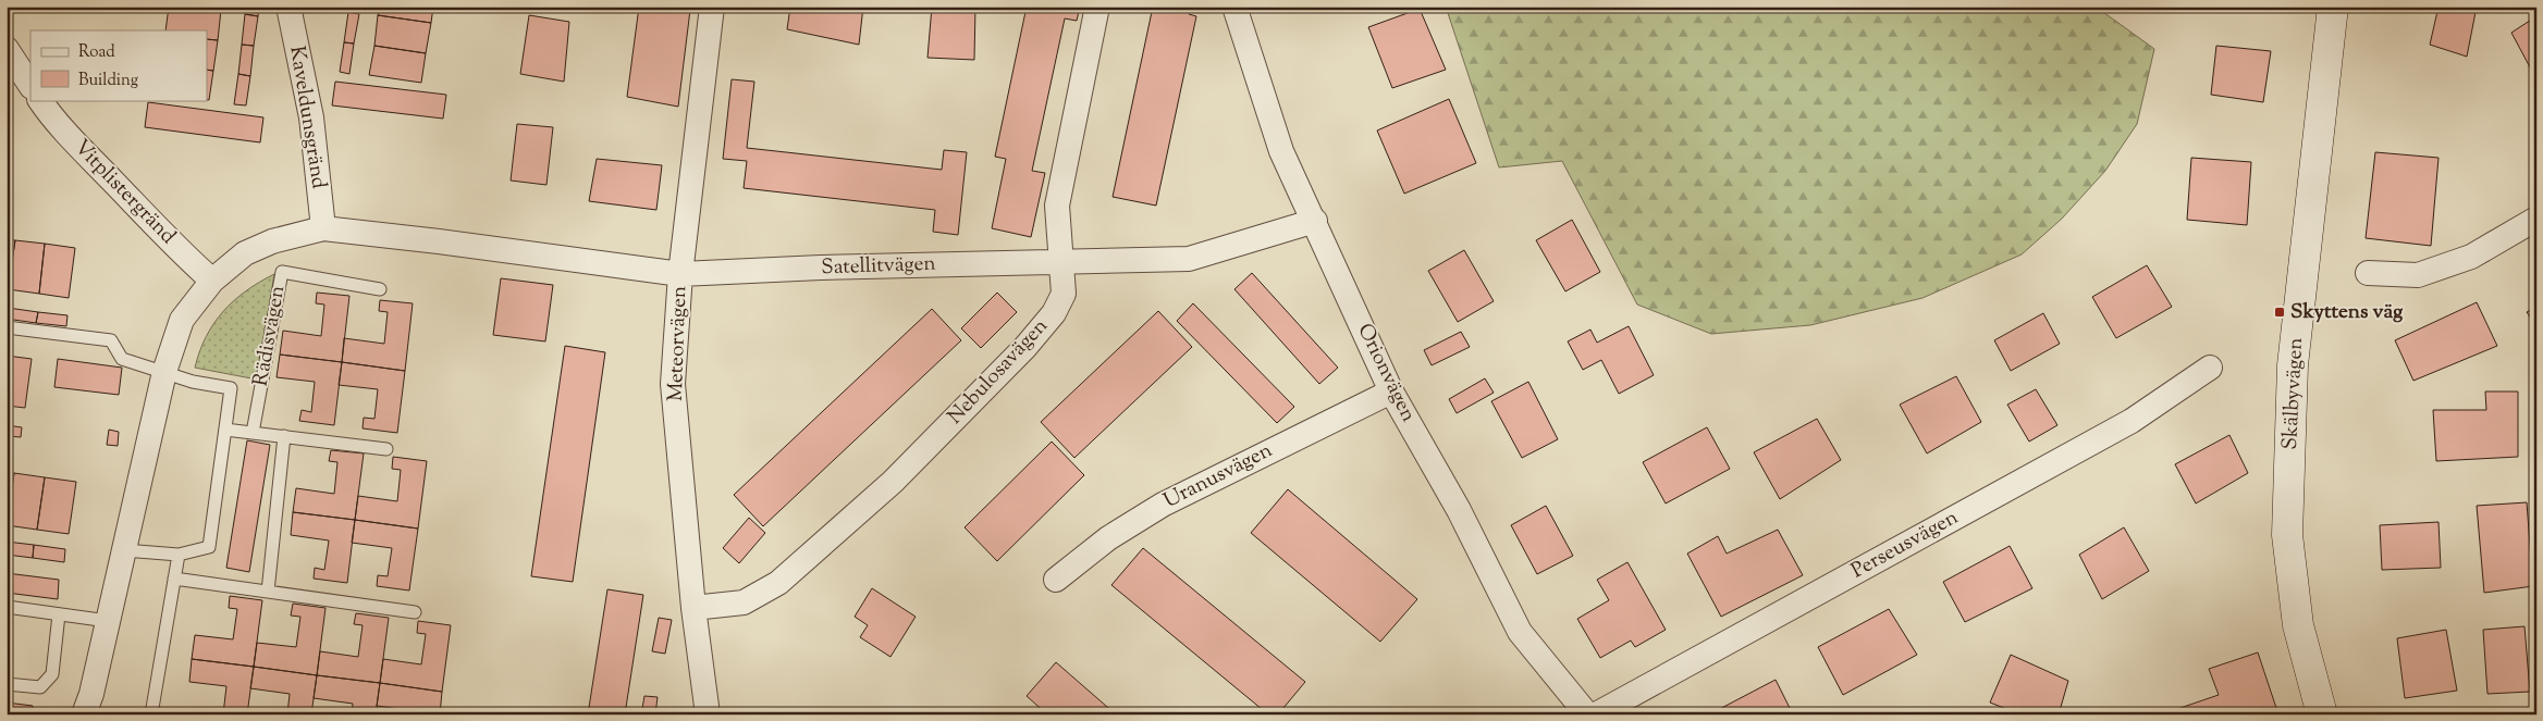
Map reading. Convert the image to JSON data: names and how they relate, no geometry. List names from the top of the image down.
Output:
{
  "streets": {
    "street": [
      "Kaveldunsgränd",
      "Vitplistergränd",
      "Satellitvägen",
      "Meteorvägen",
      "Nebulosavägen",
      "Orionvägen",
      "Skälbyvägen",
      "Uranusvägen",
      "Perseusvägen"
    ],
    "lane": ["Rädisvägen"]
  },
  "crossings": [
    ["Kaveldunsgränd", "Satellitvägen"],
    ["Satellitvägen", "Meteorvägen"],
    ["Satellitvägen", "Nebulosavägen"],
    ["Satellitvägen", "Orionvägen"],
    ["Meteorvägen", "Nebulosavägen"],
    ["Orionvägen", "Uranusvägen"]
  ],
  "places": {
    "transit": ["Skyttens väg"]
  },
  "legend": ["Road", "Building"]
}
